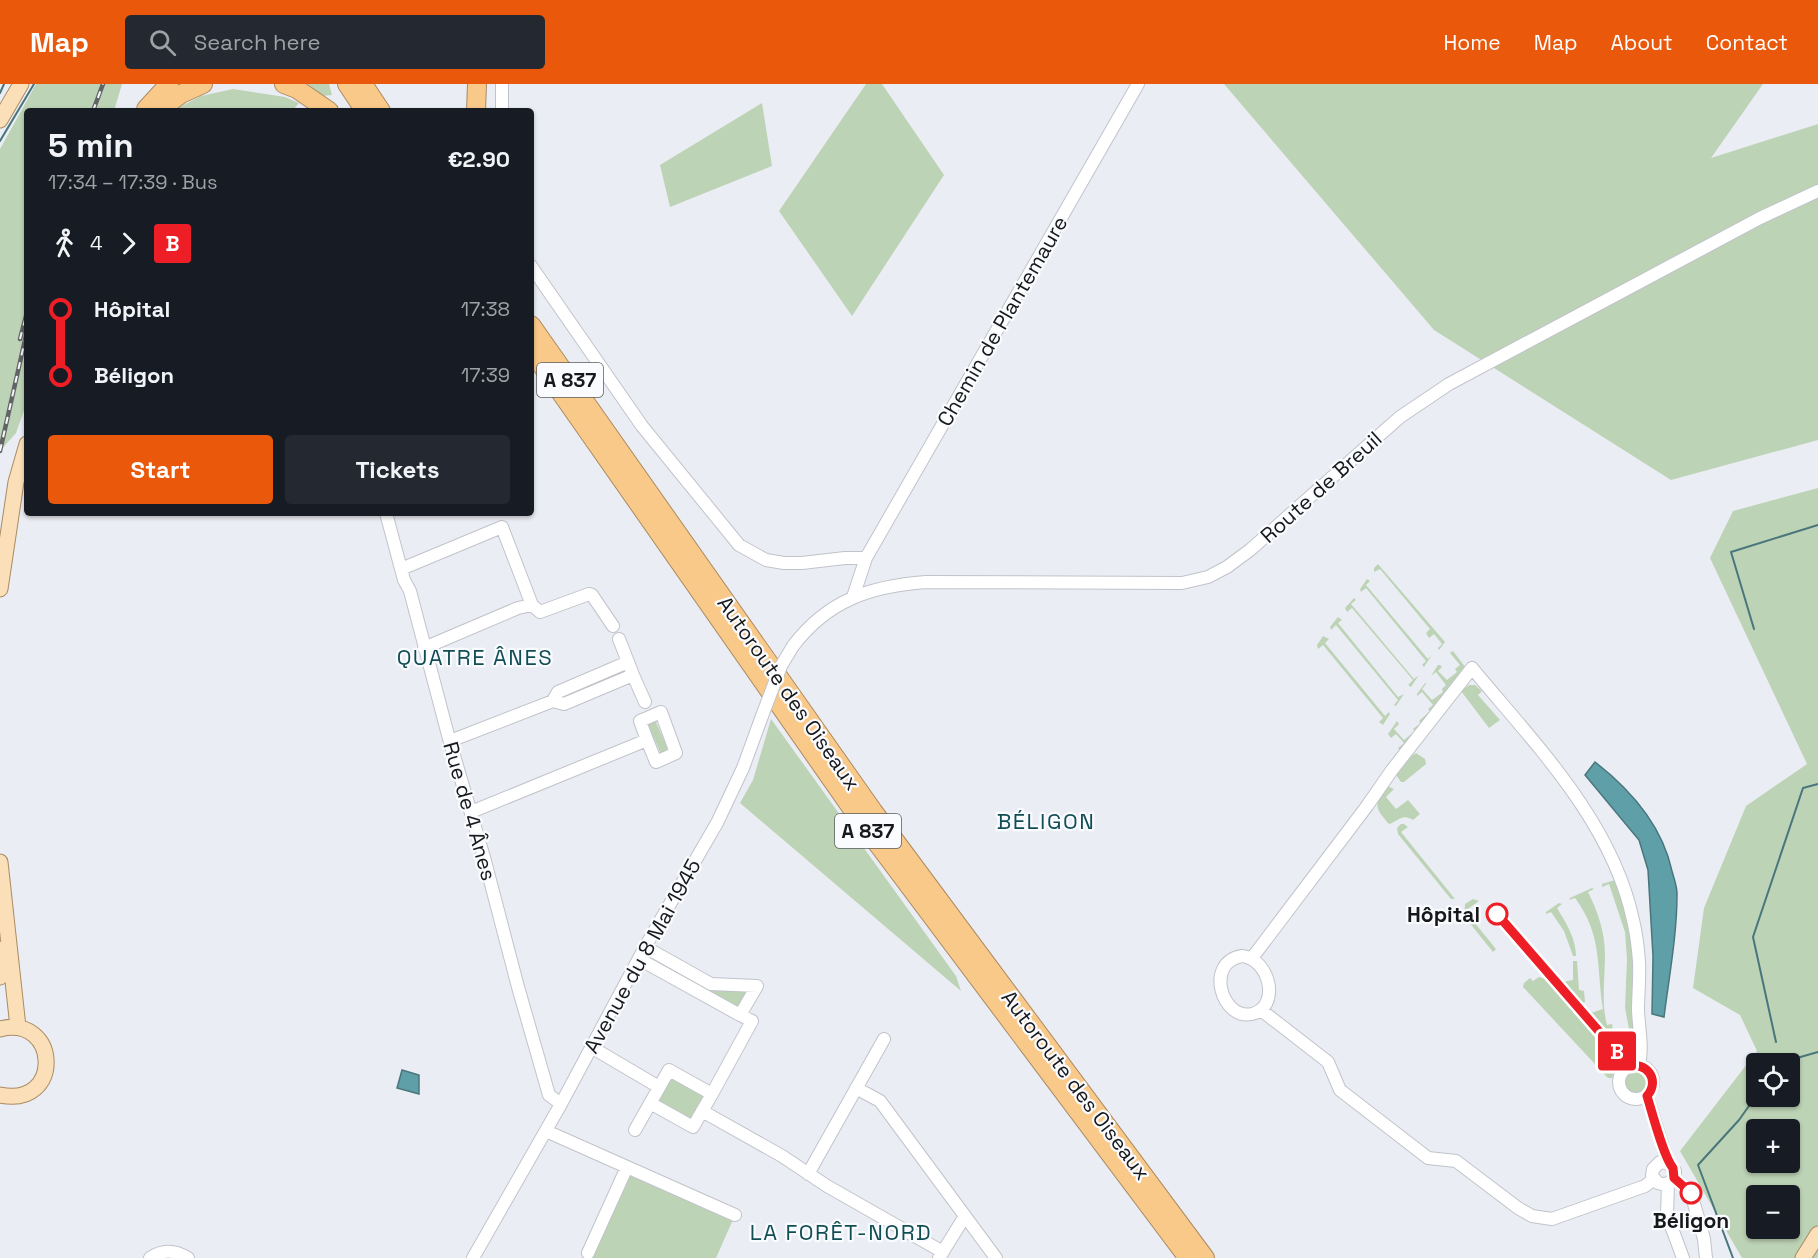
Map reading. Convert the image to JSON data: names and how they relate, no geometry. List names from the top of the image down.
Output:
{
  "streets": {
    "highway": ["A 837", "Autoroute des Oiseaux"],
    "street": [
      "Chemin de Plantemaure",
      "Route de Breuil",
      "Rue de 4 Ânes",
      "Avenue du 8 Mai 1945"
    ]
  },
  "crossings": [
    ["Route de Breuil", "Avenue du 8 Mai 1945"],
    ["Rue de 4 Ânes", "Avenue du 8 Mai 1945"]
  ],
  "districts": ["QUATRE ÂNES", "BÉLIGON", "LA FORÊT-NORD"],
  "places": ["Hôpital", "Béligon"],
  "lines": ["bus line B"],
  "page": {
    "header": "Map",
    "search": "Search here",
    "nav": [
      "Home",
      "Map",
      "About",
      "Contact"
    ],
    "on_map": "B",
    "heading": ["5 min", "17:34 – 17:39 · Bus", "€2.90"],
    "legs": ["4", "B"],
    "list": [
      {
        "name": "Hôpital",
        "value": "17:38"
      },
      {
        "name": "Béligon",
        "value": "17:39"
      }
    ],
    "buttons": ["Start", "Tickets"],
    "map_buttons": ["+", "−"]
  }
}
